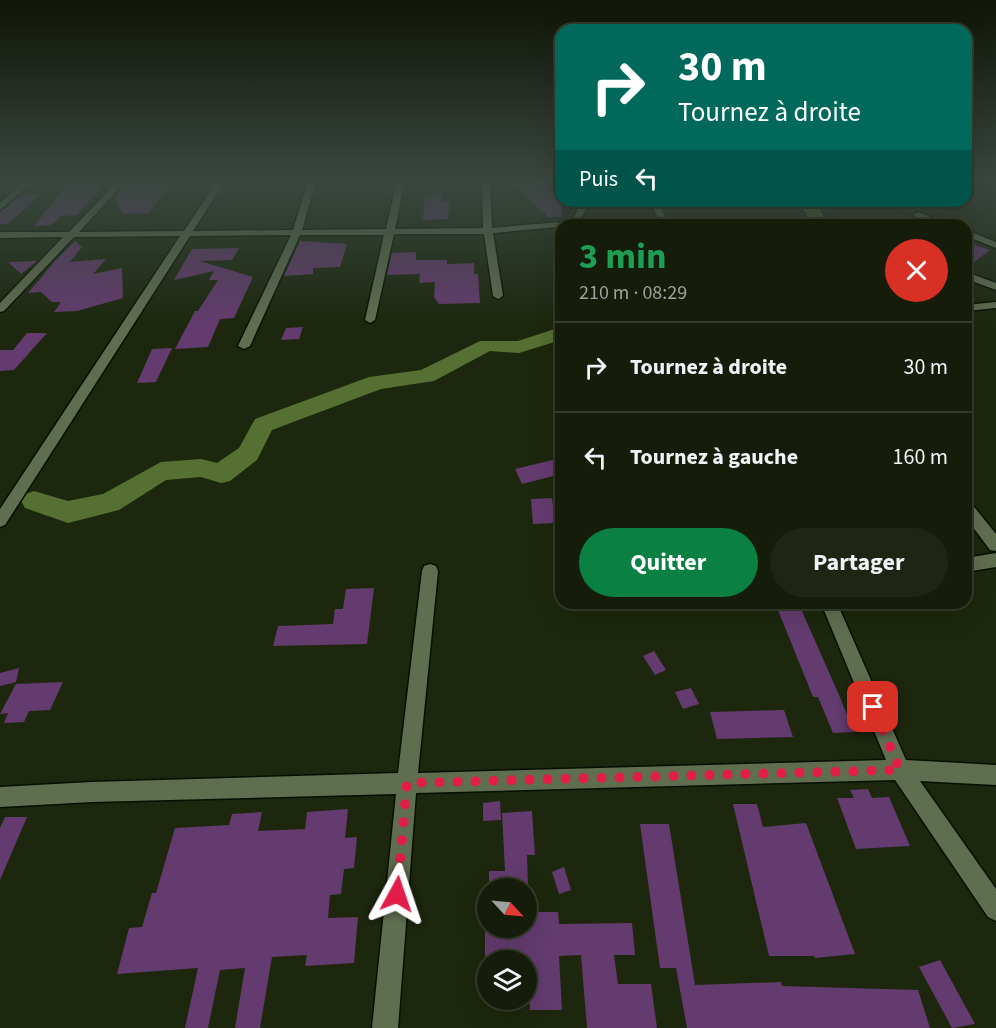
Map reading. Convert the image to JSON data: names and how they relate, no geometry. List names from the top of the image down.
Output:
{
  "north": "bottom right",
  "page": {
    "turn": ["30 m", "Tournez à droite"],
    "then": "Puis",
    "heading": ["3 min", "210 m · 08:29"],
    "list": [
      {
        "name": "Tournez à droite",
        "value": "30 m"
      },
      {
        "name": "Tournez à gauche",
        "value": "160 m"
      }
    ],
    "buttons": ["Quitter", "Partager"]
  }
}
